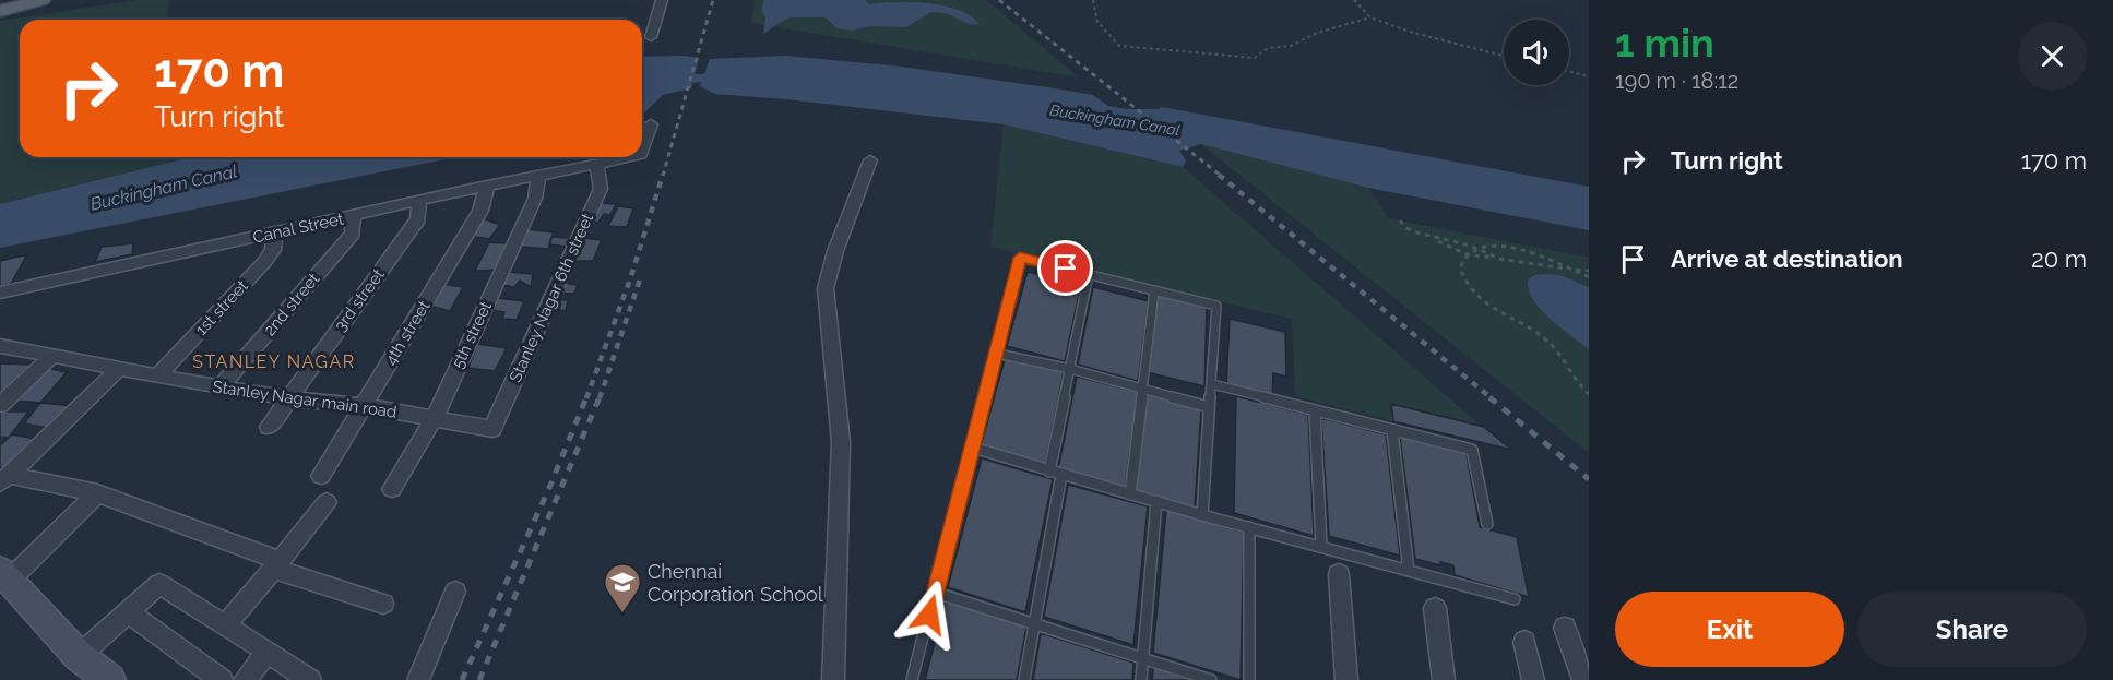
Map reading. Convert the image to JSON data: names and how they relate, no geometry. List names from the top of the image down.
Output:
{
  "streets": {
    "street": [
      "Canal Street",
      "Stanley Nagar 6th street",
      "3rd street",
      "2nd street",
      "1st street",
      "4th street",
      "5th street",
      "Stanley Nagar main road"
    ]
  },
  "crossings": [
    ["Canal Street", "Stanley Nagar 6th street"],
    ["Canal Street", "3rd street"],
    ["Canal Street", "2nd street"],
    ["Canal Street", "1st street"],
    ["Canal Street", "4th street"],
    ["Canal Street", "5th street"],
    ["Stanley Nagar 6th street", "Stanley Nagar main road"],
    ["3rd street", "Stanley Nagar main road"],
    ["2nd street", "Stanley Nagar main road"],
    ["1st street", "Stanley Nagar main road"],
    ["4th street", "Stanley Nagar main road"],
    ["5th street", "Stanley Nagar main road"]
  ],
  "districts": ["STANLEY NAGAR"],
  "water": ["Buckingham Canal"],
  "places": {
    "school or university": ["Chennai Corporation School"]
  },
  "page": {
    "heading": ["1 min", "190 m · 18:12"],
    "turn": ["170 m", "Turn right"],
    "list": [
      {
        "name": "Turn right",
        "value": "170 m"
      },
      {
        "name": "Arrive at destination",
        "value": "20 m"
      }
    ],
    "buttons": ["Exit", "Share"]
  }
}
